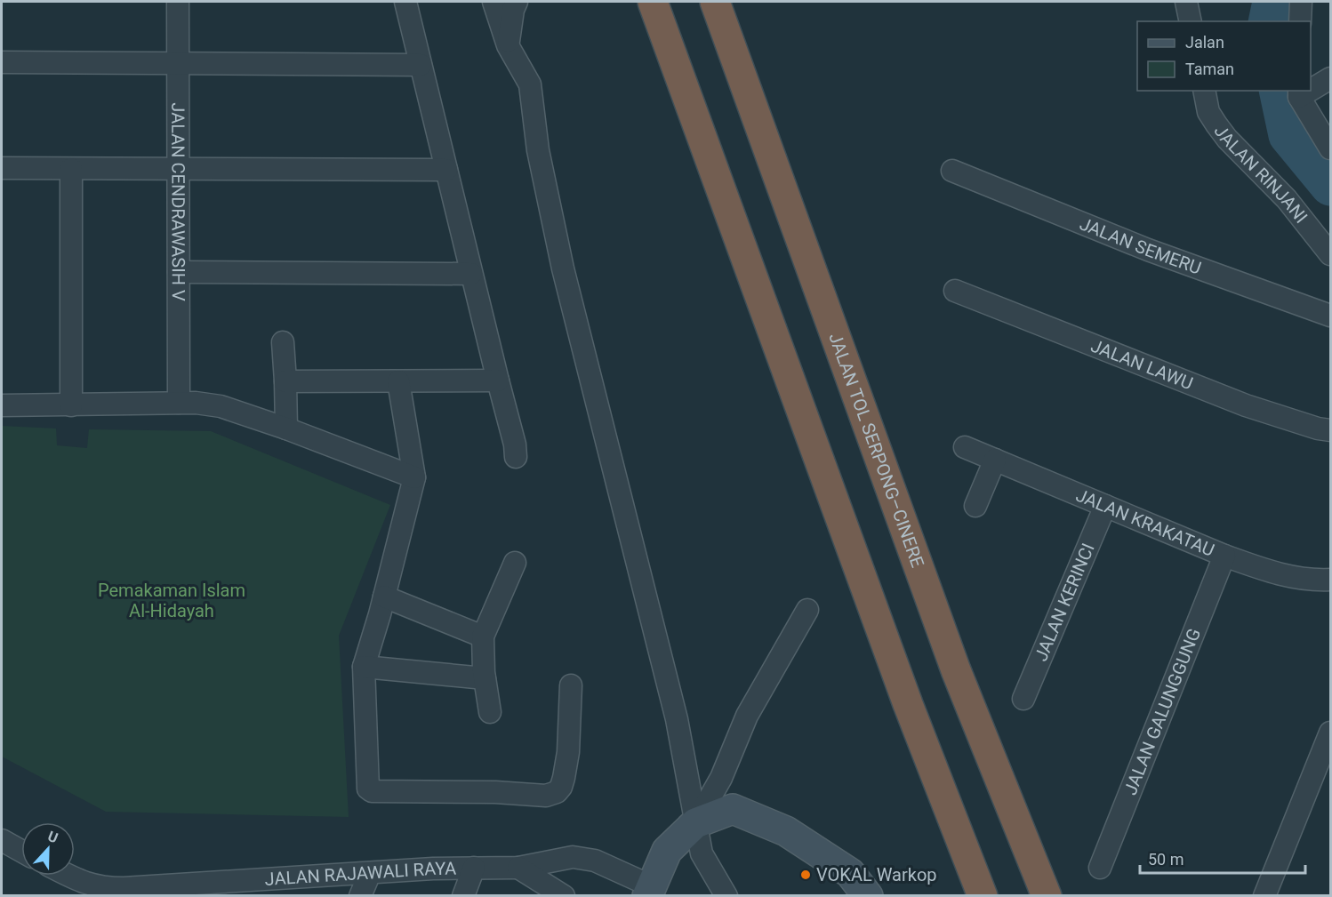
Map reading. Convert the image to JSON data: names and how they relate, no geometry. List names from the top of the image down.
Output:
{
  "streets": {
    "highway": ["JALAN TOL SERPONG–CINERE"],
    "street": [
      "JALAN RINJANI",
      "JALAN CENDRAWASIH V",
      "JALAN SEMERU",
      "JALAN LAWU",
      "JALAN KRAKATAU",
      "JALAN KERINCI",
      "JALAN GALUNGGUNG",
      "JALAN RAJAWALI RAYA"
    ]
  },
  "crossings": [
    ["JALAN KRAKATAU", "JALAN KERINCI"],
    ["JALAN KRAKATAU", "JALAN GALUNGGUNG"]
  ],
  "parks": ["Pemakaman Islam Al-Hidayah"],
  "places": ["VOKAL Warkop"],
  "legend": ["Jalan", "Taman"],
  "scale_bar": "50 m",
  "north": "top"
}
